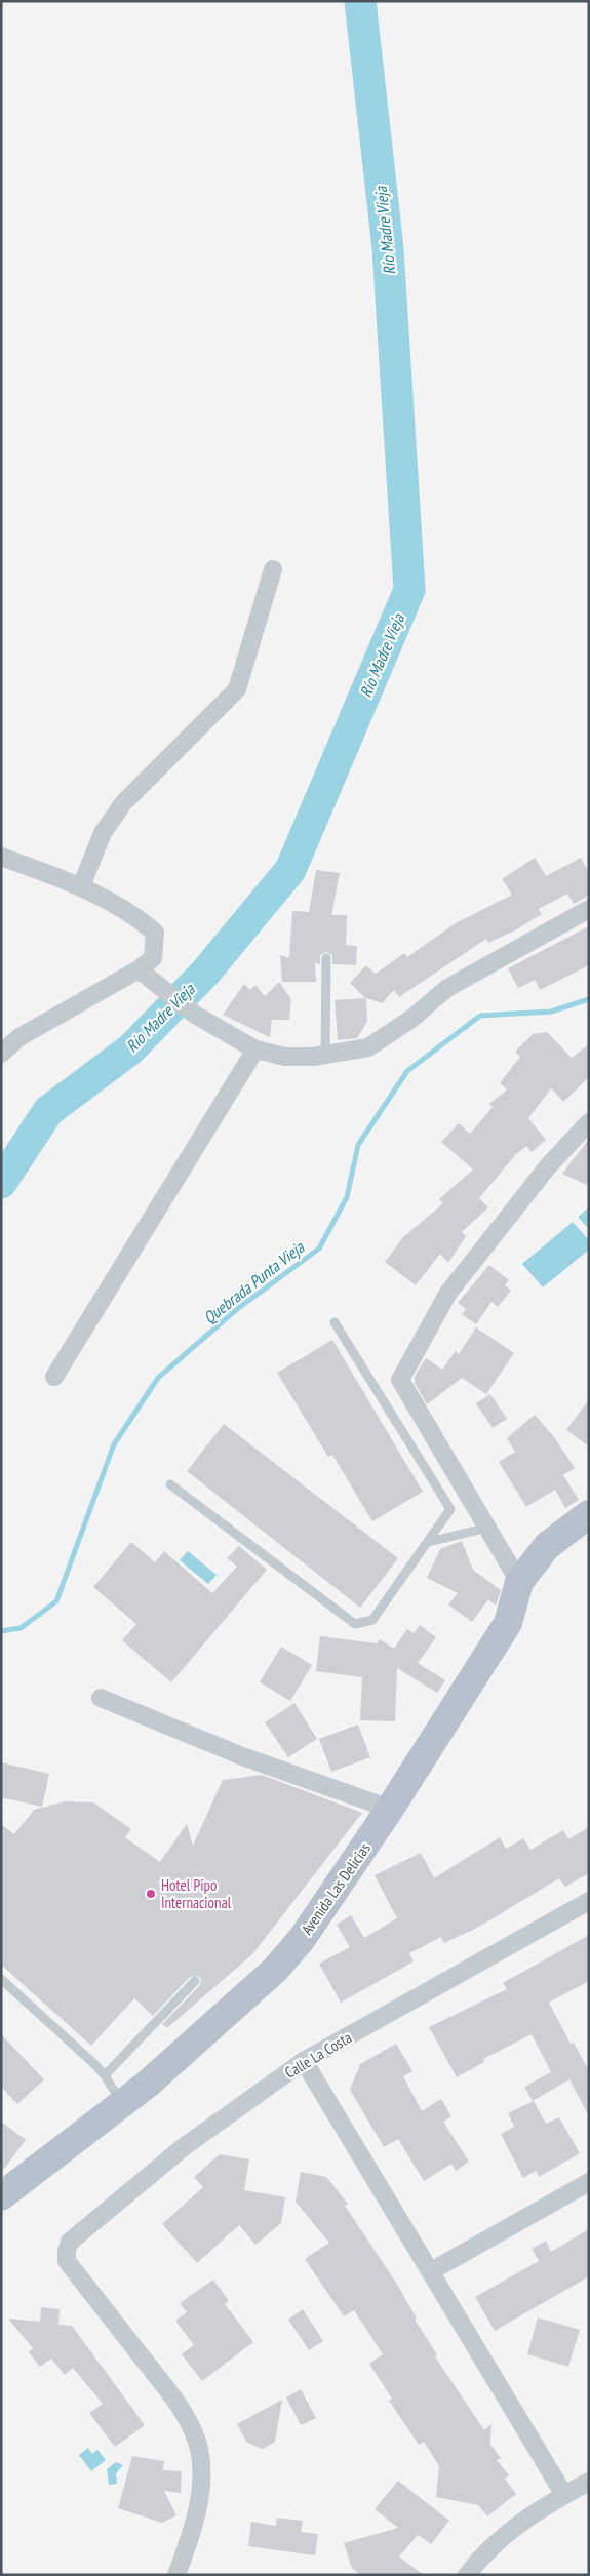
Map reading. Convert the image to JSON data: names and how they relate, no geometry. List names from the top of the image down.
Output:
{
  "streets": {
    "main road": ["Avenida Las Delicias"],
    "street": ["Calle La Costa"]
  },
  "water": ["Río Madre Vieja", "Quebrada Punta Vieja"],
  "places": ["Hotel Pipo Internacional"]
}
